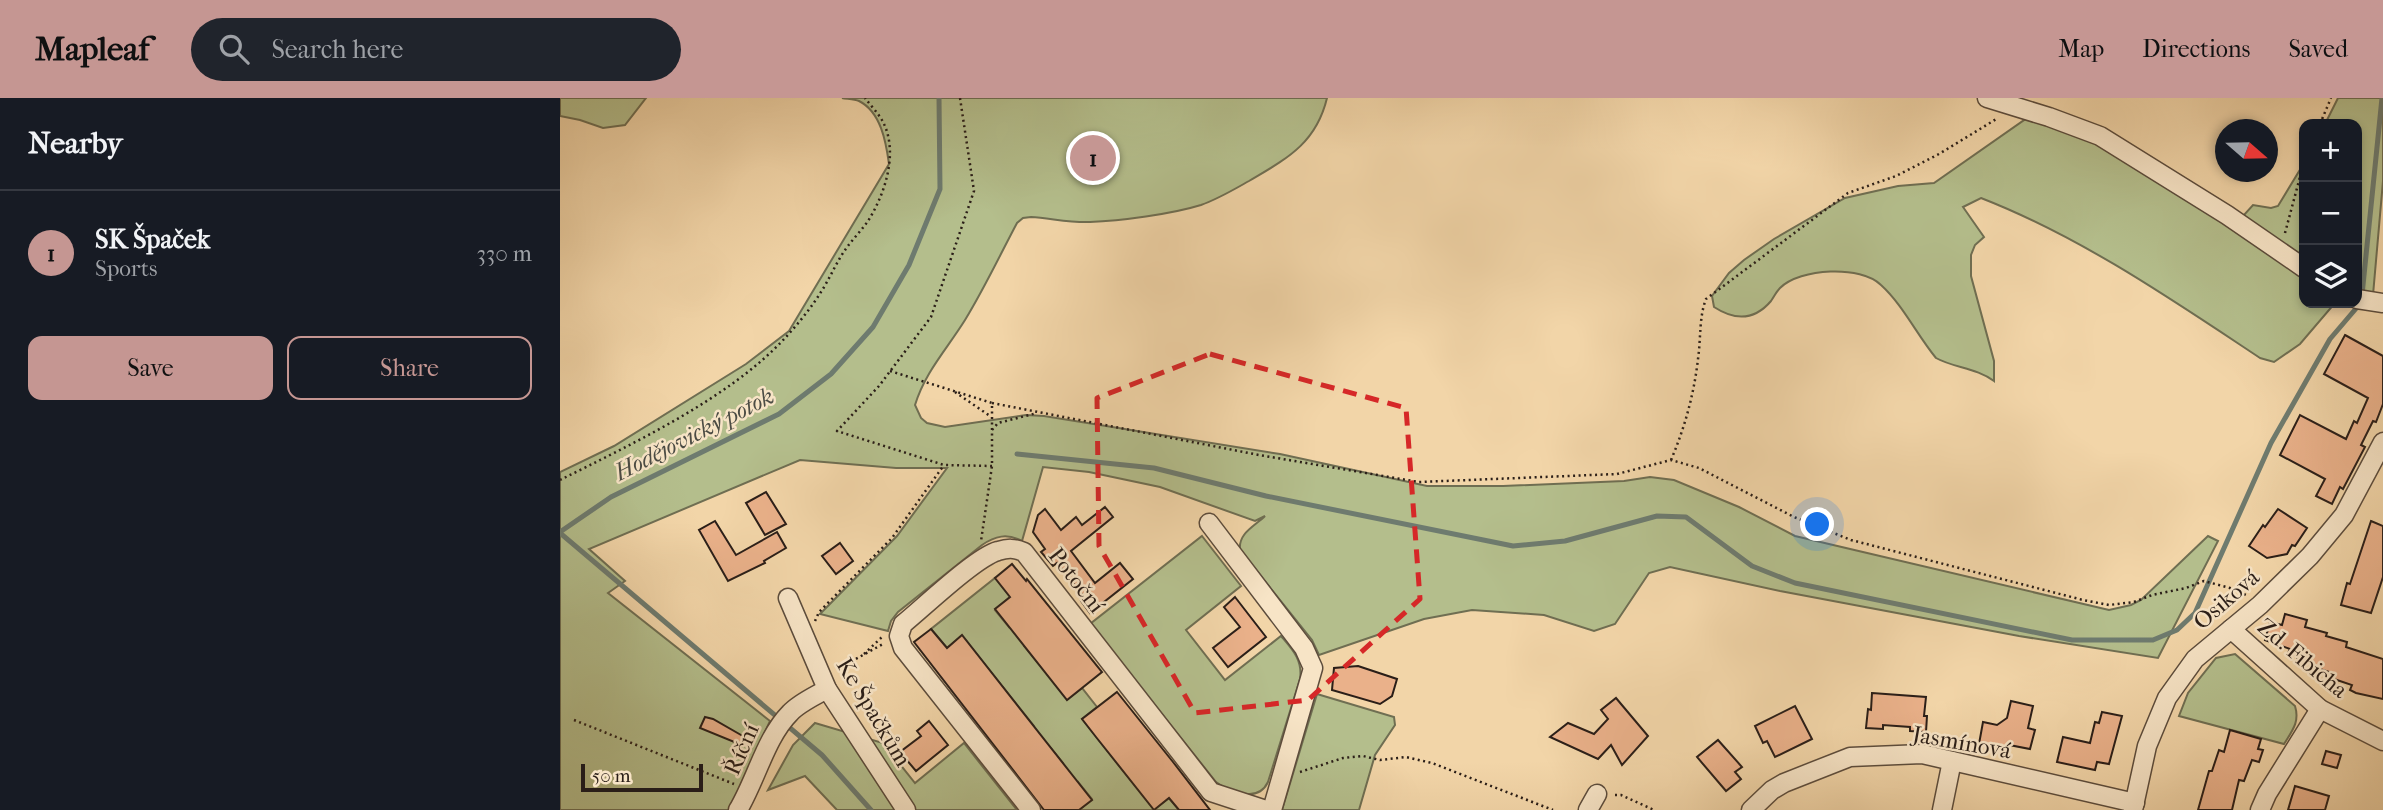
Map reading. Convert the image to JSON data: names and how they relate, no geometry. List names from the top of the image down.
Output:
{
  "streets": {
    "street": [
      "Potoční",
      "Osiková",
      "Zd. Fibicha",
      "Ke Špačkům",
      "Jasmínová",
      "Říční"
    ]
  },
  "crossings": [
    ["Osiková", "Zd. Fibicha"],
    ["Osiková", "Jasmínová"],
    ["Ke Špačkům", "Říční"]
  ],
  "water": ["Hodějovický potok"],
  "scale_bar": "50 m",
  "north": "right",
  "page": {
    "header": "Mapleaf",
    "search": "Search here",
    "nav": ["Map", "Directions", "Saved"],
    "heading": "Nearby",
    "map_buttons": ["+", "−"],
    "pins": "1",
    "list": [
      {
        "mark": "1",
        "name": "SK Špaček",
        "note": "Sports",
        "value": "330 m"
      }
    ],
    "buttons": ["Save", "Share"],
    "scale": "50 m"
  }
}
